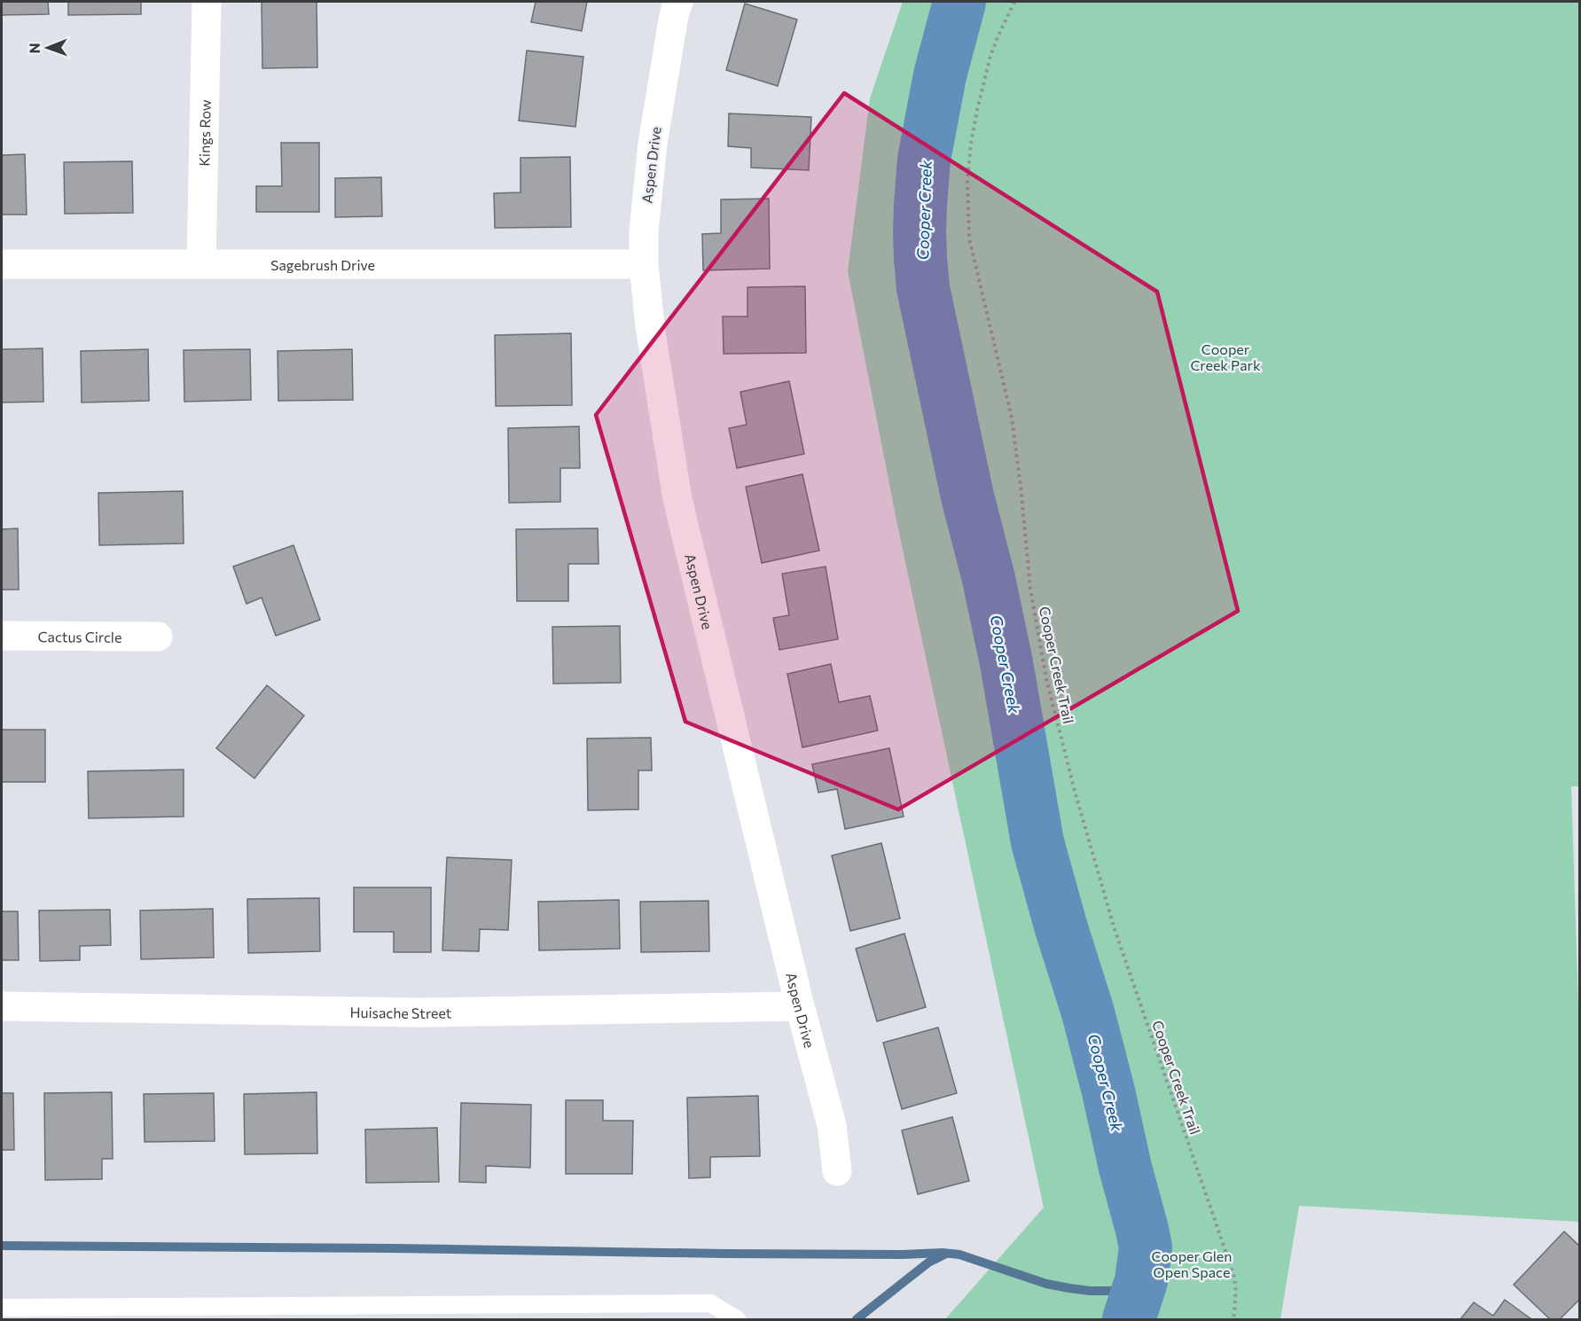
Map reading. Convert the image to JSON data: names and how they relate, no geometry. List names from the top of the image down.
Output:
{
  "streets": {
    "street": [
      "Kings Row",
      "Aspen Drive",
      "Sagebrush Drive",
      "Cactus Circle",
      "Huisache Street"
    ],
    "path": ["Cooper Creek Trail"]
  },
  "crossings": [
    ["Kings Row", "Sagebrush Drive"],
    ["Aspen Drive", "Sagebrush Drive"],
    ["Aspen Drive", "Huisache Street"]
  ],
  "water": ["Cooper Creek"],
  "parks": ["Cooper Creek Park", "Cooper Glen Open Space"],
  "north": "left"
}
